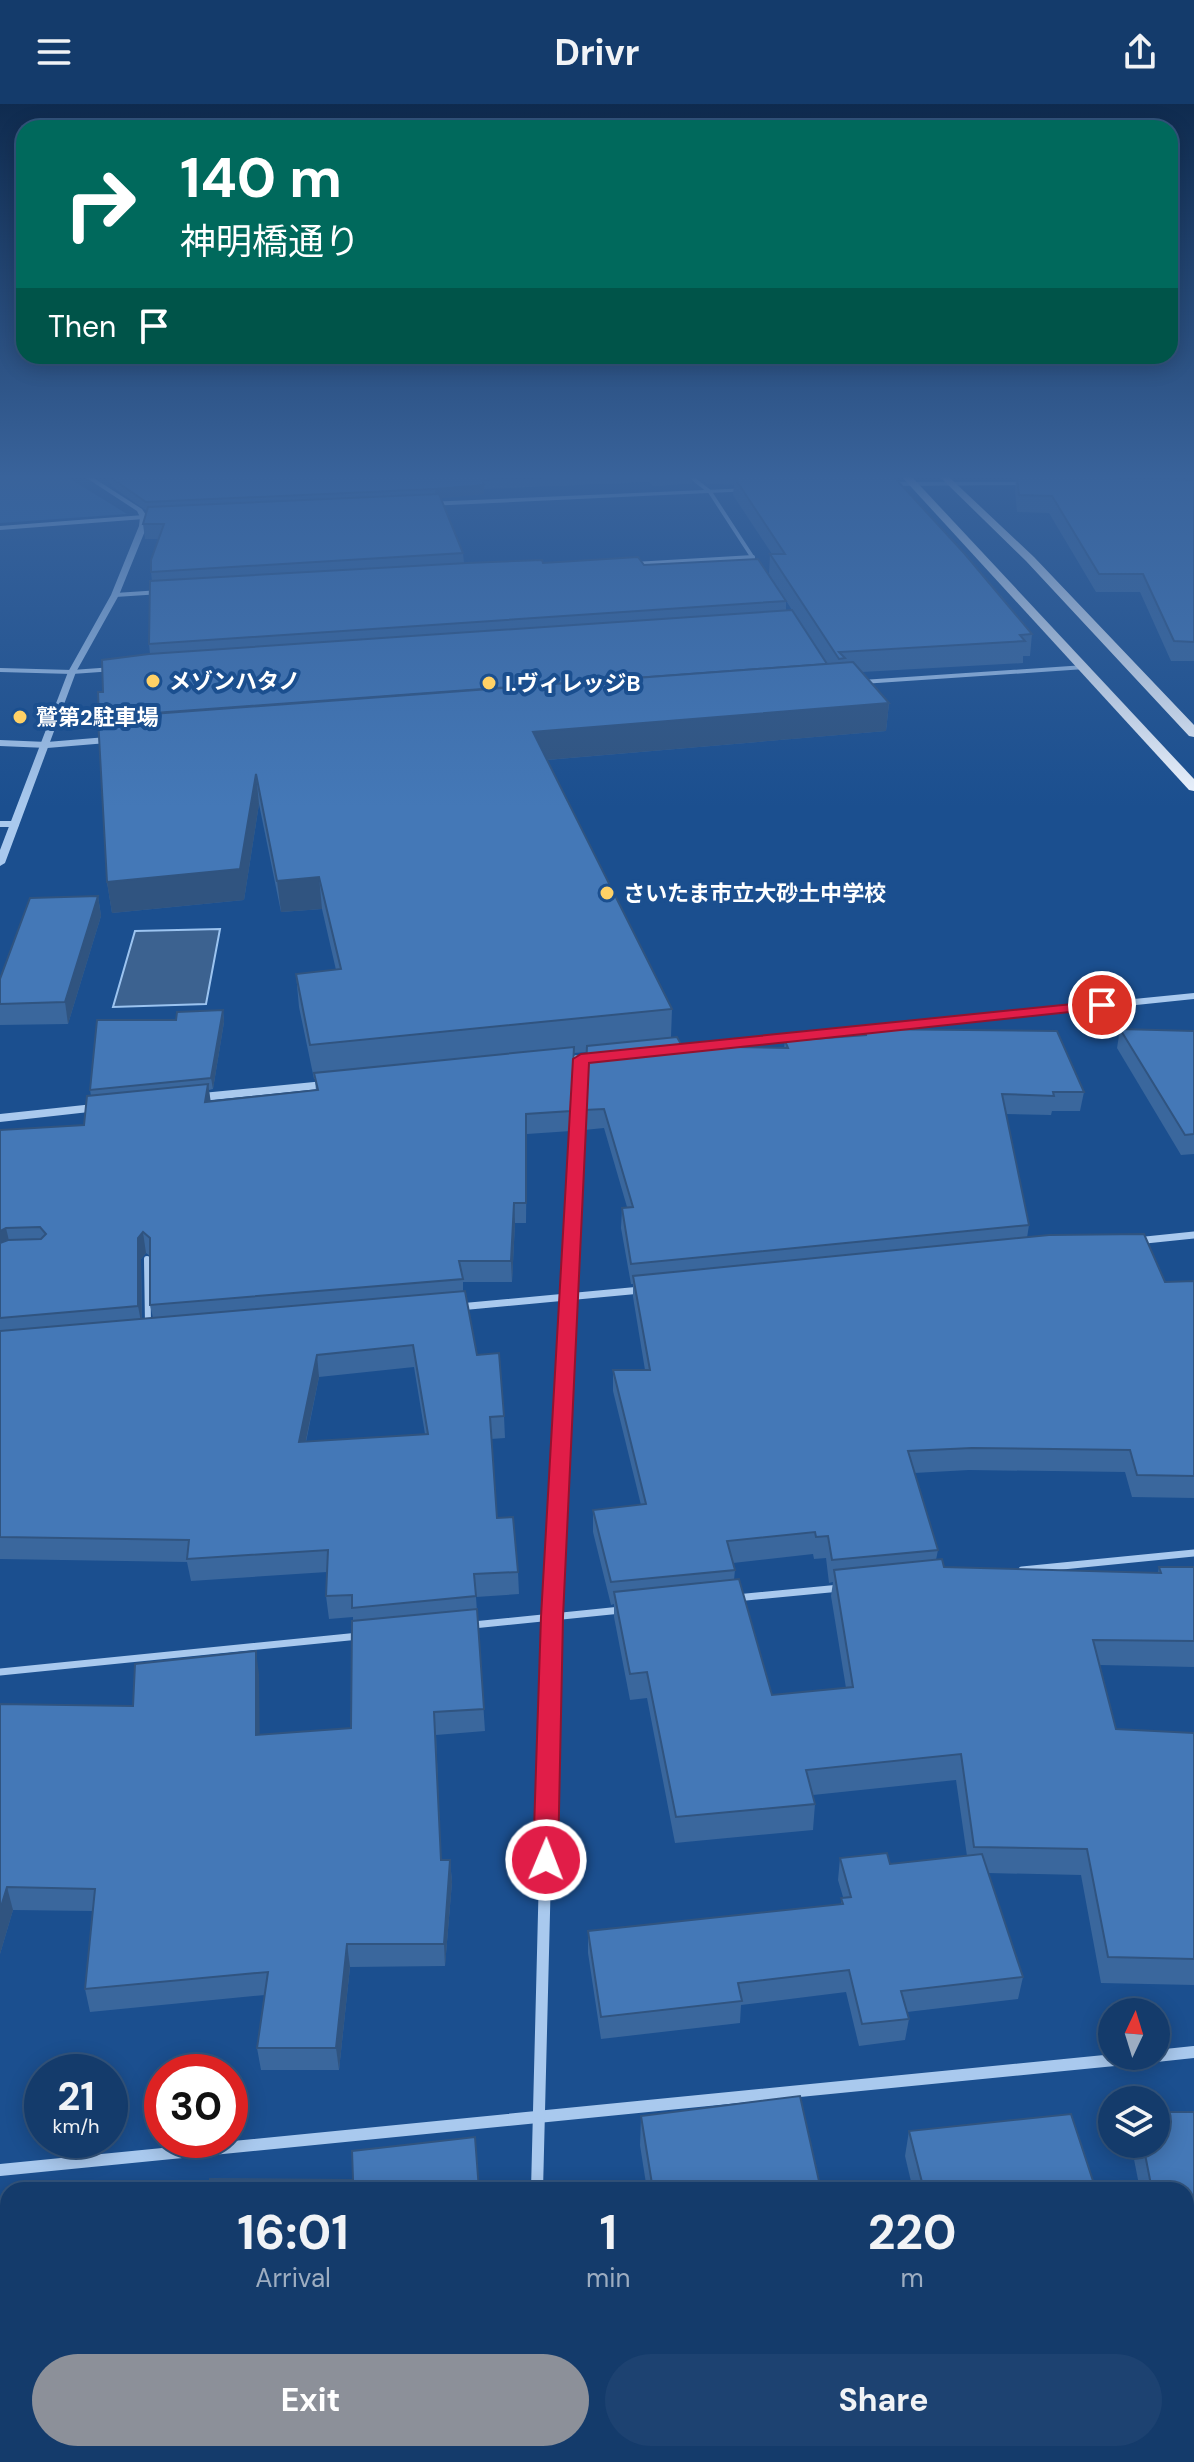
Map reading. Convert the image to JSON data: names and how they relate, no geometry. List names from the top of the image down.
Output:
{
  "places": [
    "メゾンハタノ",
    "I.ヴィレッジB",
    "鷲第2駐車場",
    "さいたま市立大砂土中学校"
  ],
  "north": "top",
  "page": {
    "header": "Drivr",
    "turn": ["140 m", "神明橋通り"],
    "then": "Then",
    "speed": "21 km/h",
    "limit": "30",
    "eta": [
      "16:01",
      "Arrival",
      "1",
      "min",
      "220",
      "m"
    ],
    "buttons": ["Exit", "Share"]
  }
}
